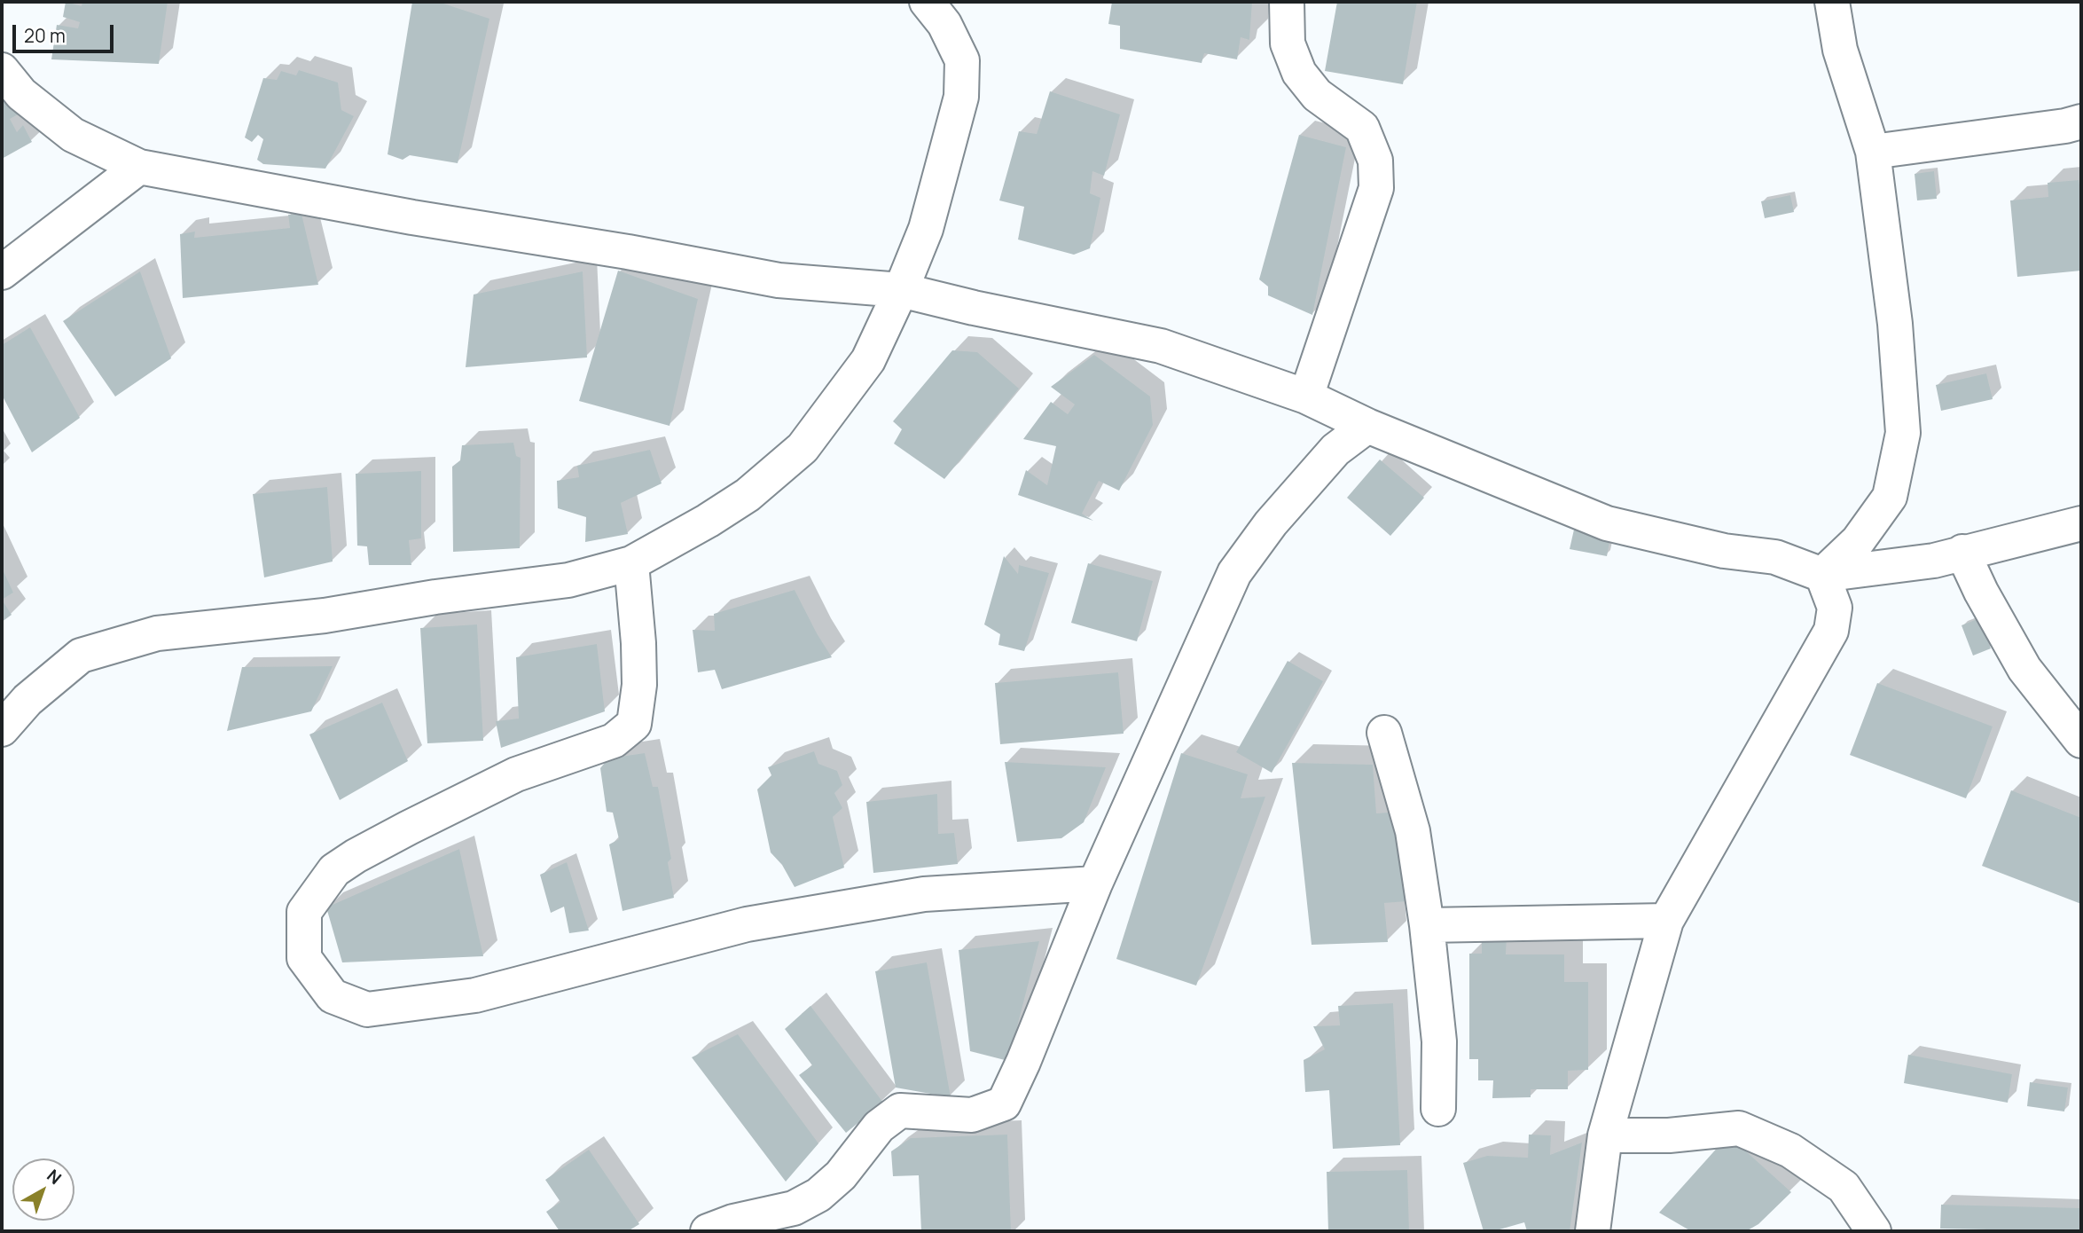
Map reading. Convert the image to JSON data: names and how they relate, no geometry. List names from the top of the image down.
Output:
{
  "scale_bar": "20 m",
  "north": "top right"
}
